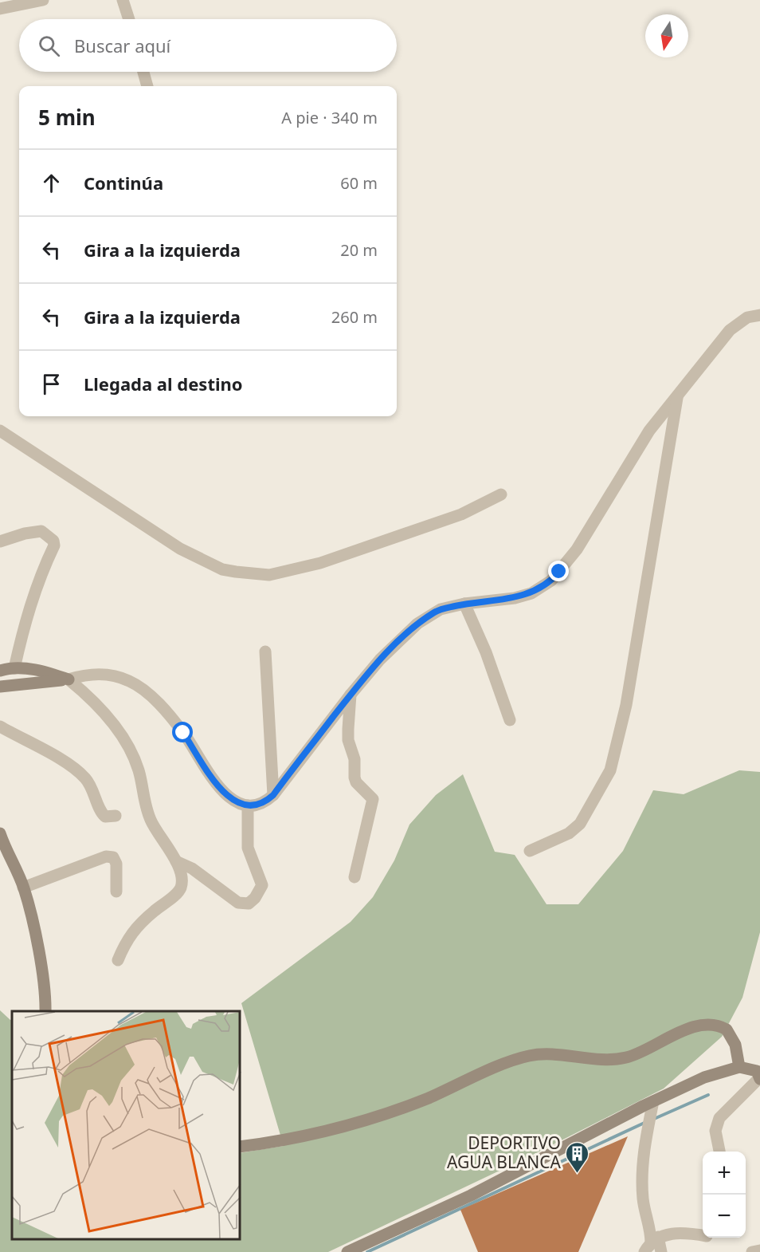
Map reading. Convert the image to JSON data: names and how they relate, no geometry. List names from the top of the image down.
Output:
{
  "places": {
    "building": ["DEPORTIVO AGUA BLANCA"]
  },
  "north": "bottom",
  "page": {
    "search": "Buscar aquí",
    "heading": ["5 min", "A pie · 340 m"],
    "list": [
      ["Continúa", "60 m"],
      ["Gira a la izquierda", "20 m"],
      ["Gira a la izquierda", "260 m"],
      "Llegada al destino"
    ],
    "map_buttons": ["+", "−"]
  }
}
